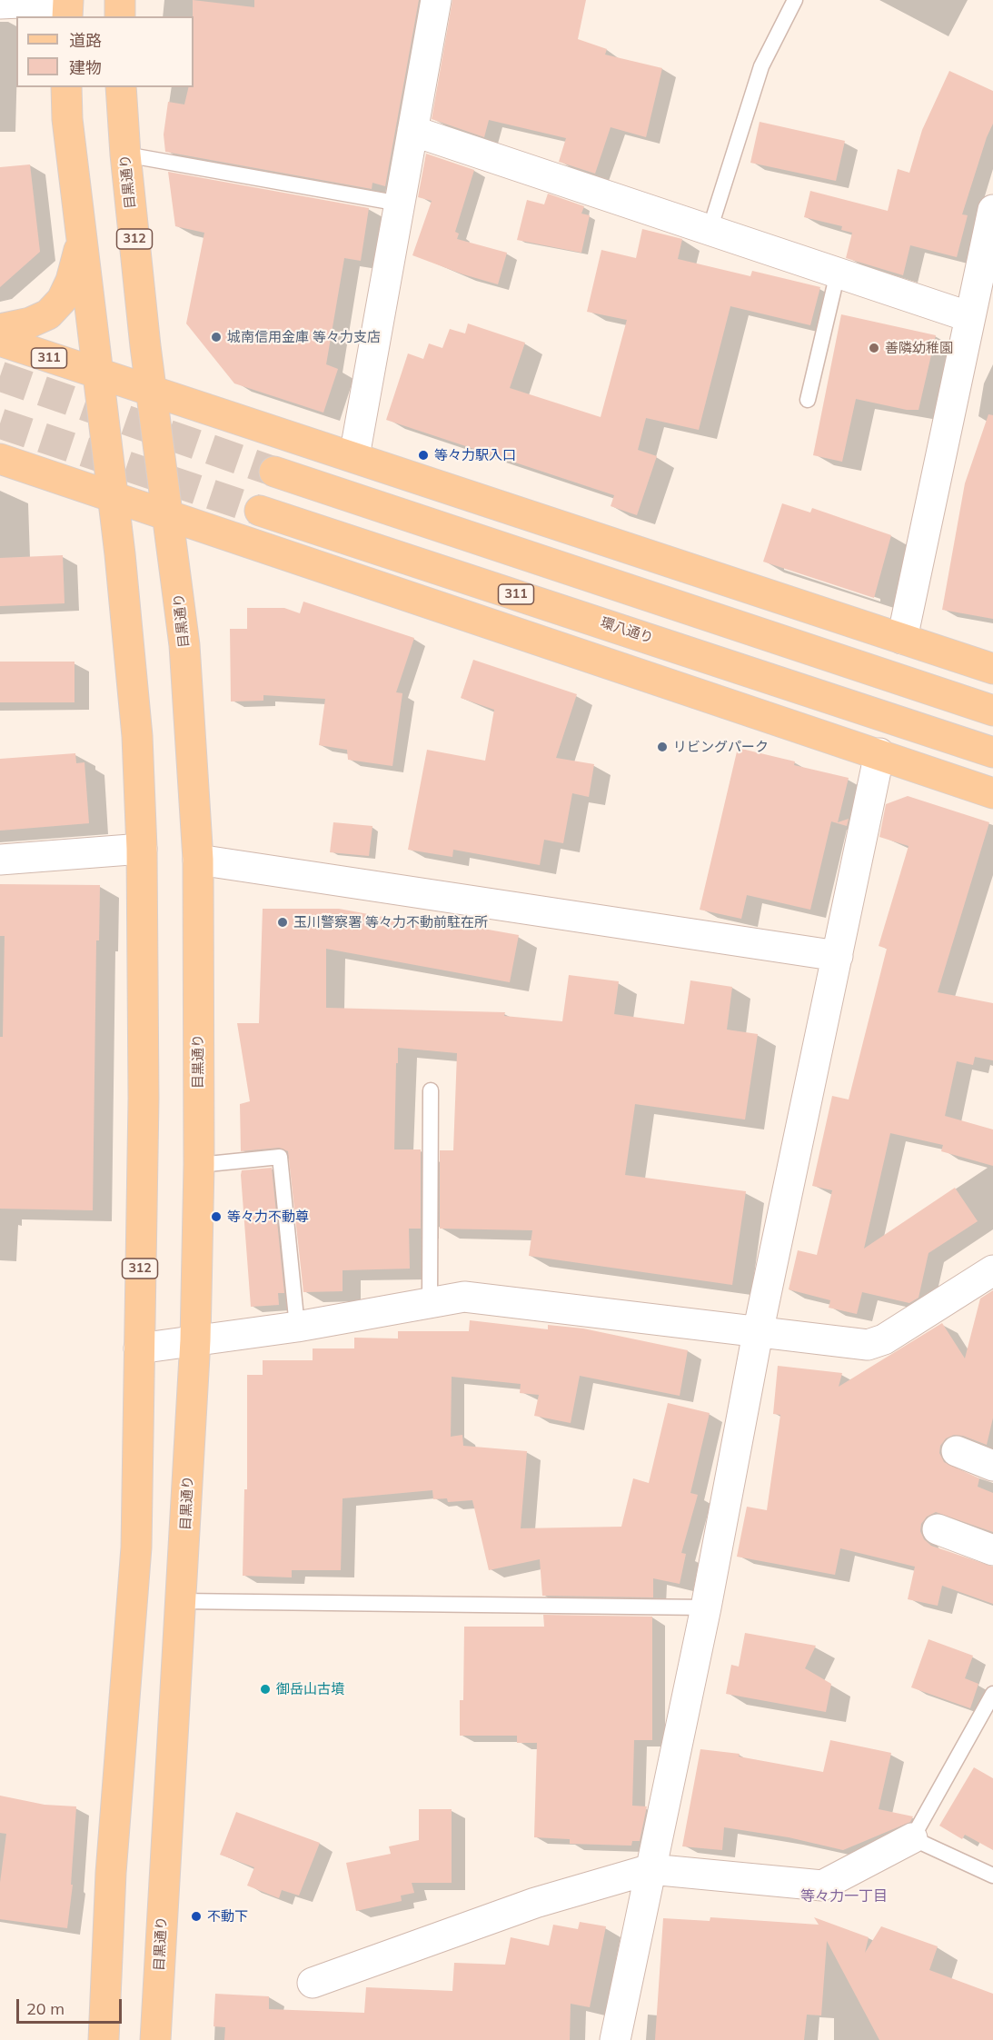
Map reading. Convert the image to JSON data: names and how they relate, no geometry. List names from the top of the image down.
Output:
{
  "streets": {
    "main road": [
      "目黒通り",
      "312",
      "311",
      "環八通り"
    ]
  },
  "crossings": [
    ["312", "311"]
  ],
  "districts": ["等々力一丁目"],
  "places": [
    "城南信用金庫 等々力支店",
    "善隣幼稚園",
    "等々力駅入口",
    "リビングパーク",
    "玉川警察署 等々力不動前駐在所",
    "等々力不動尊",
    "御岳山古墳",
    "不動下"
  ],
  "legend": ["道路", "建物"],
  "scale_bar": "20 m"
}
